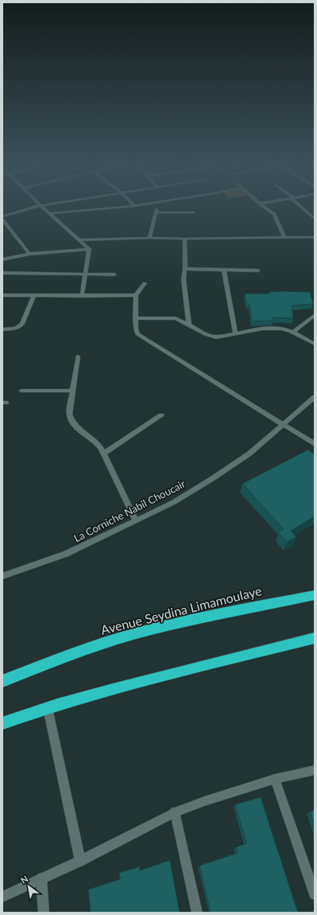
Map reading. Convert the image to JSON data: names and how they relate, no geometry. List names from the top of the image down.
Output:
{
  "streets": {
    "highway": ["Avenue Seydina Limamoulaye"],
    "street": ["La Corniche Nabil Choucair"]
  },
  "north": "top left"
}
